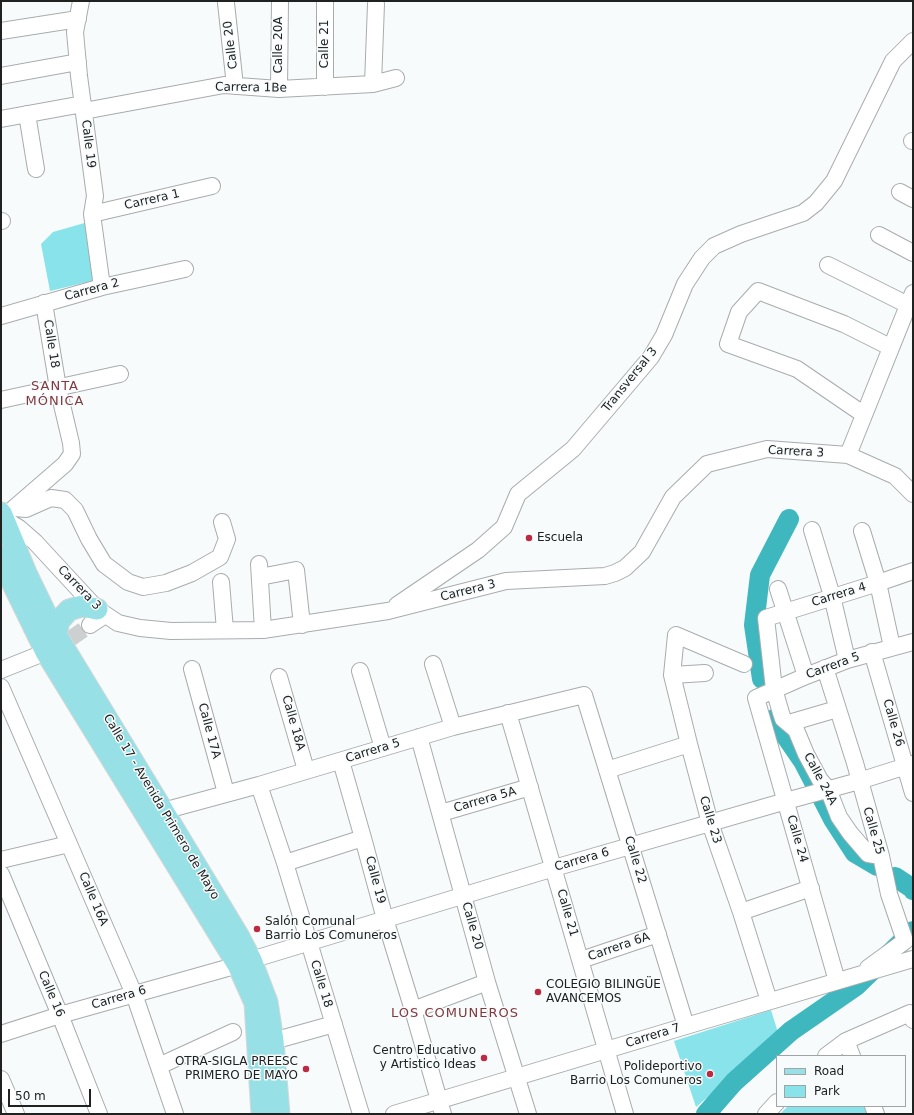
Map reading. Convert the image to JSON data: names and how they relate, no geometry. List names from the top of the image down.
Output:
{
  "streets": {
    "main road": ["Calle 17 - Avenida Primero de Mayo"],
    "street": [
      "Calle 21",
      "Calle 20",
      "Calle 20A",
      "Carrera 1Be",
      "Calle 19",
      "Carrera 1",
      "Carrera 2",
      "Calle 18",
      "Transversal 3",
      "Carrera 3",
      "Carrera 4",
      "Carrera 5",
      "Calle 18A",
      "Calle 26",
      "Calle 17A",
      "Calle 24A",
      "Carrera 5A",
      "Calle 23",
      "Calle 25",
      "Calle 24",
      "Carrera 6",
      "Calle 22",
      "Calle 16A",
      "Carrera 6A",
      "Calle 16",
      "Carrera 7"
    ]
  },
  "crossings": [
    ["Calle 21", "Carrera 1Be"],
    ["Calle 21", "Carrera 5"],
    ["Calle 21", "Carrera 5A"],
    ["Calle 21", "Carrera 6"],
    ["Calle 21", "Carrera 6A"],
    ["Calle 21", "Carrera 7"],
    ["Calle 20", "Carrera 1Be"],
    ["Calle 20", "Carrera 5"],
    ["Calle 20", "Carrera 5A"],
    ["Calle 20", "Carrera 6"],
    ["Calle 20", "Carrera 7"],
    ["Calle 20A", "Carrera 1Be"],
    ["Carrera 1Be", "Calle 19"],
    ["Calle 19", "Carrera 1"],
    ["Calle 19", "Carrera 2"],
    ["Calle 19", "Carrera 5"],
    ["Calle 19", "Carrera 6"],
    ["Calle 19", "Carrera 7"],
    ["Carrera 2", "Calle 18"],
    ["Calle 18", "Carrera 3"],
    ["Calle 18", "Carrera 5"],
    ["Calle 18", "Calle 17 - Avenida Primero de Mayo"],
    ["Calle 18", "Carrera 6"],
    ["Transversal 3", "Carrera 3"],
    ["Carrera 3", "Calle 17 - Avenida Primero de Mayo"],
    ["Carrera 4", "Carrera 5"],
    ["Carrera 4", "Calle 24A"],
    ["Carrera 5", "Calle 18A"],
    ["Carrera 5", "Calle 26"],
    ["Carrera 5", "Calle 17A"],
    ["Carrera 5", "Calle 24A"],
    ["Carrera 5", "Calle 17 - Avenida Primero de Mayo"],
    ["Carrera 5", "Calle 25"],
    ["Carrera 5", "Calle 24"],
    ["Carrera 5", "Calle 22"],
    ["Calle 26", "Carrera 6"],
    ["Calle 24A", "Calle 25"],
    ["Calle 24A", "Carrera 6"],
    ["Calle 17 - Avenida Primero de Mayo", "Carrera 6"],
    ["Calle 23", "Carrera 6"],
    ["Calle 23", "Carrera 7"],
    ["Calle 25", "Carrera 6"],
    ["Calle 25", "Carrera 7"],
    ["Calle 24", "Carrera 6"],
    ["Calle 24", "Carrera 7"],
    ["Carrera 6", "Calle 22"],
    ["Carrera 6", "Calle 16A"],
    ["Carrera 6", "Calle 16"],
    ["Calle 22", "Carrera 6A"],
    ["Calle 22", "Carrera 7"]
  ],
  "districts": ["SANTA MÓNICA", "LOS COMUNEROS"],
  "places": [
    "Escuela",
    "Salón Comunal Barrio Los Comuneros",
    "COLEGIO BILINGÜE AVANCEMOS",
    "Centro Educativo y Artistico Ideas",
    "OTRA-SIGLA PREESC PRIMERO DE MAYO",
    "Polideportivo Barrio Los Comuneros"
  ],
  "legend": ["Road", "Park"],
  "scale_bar": "50 m"
}
